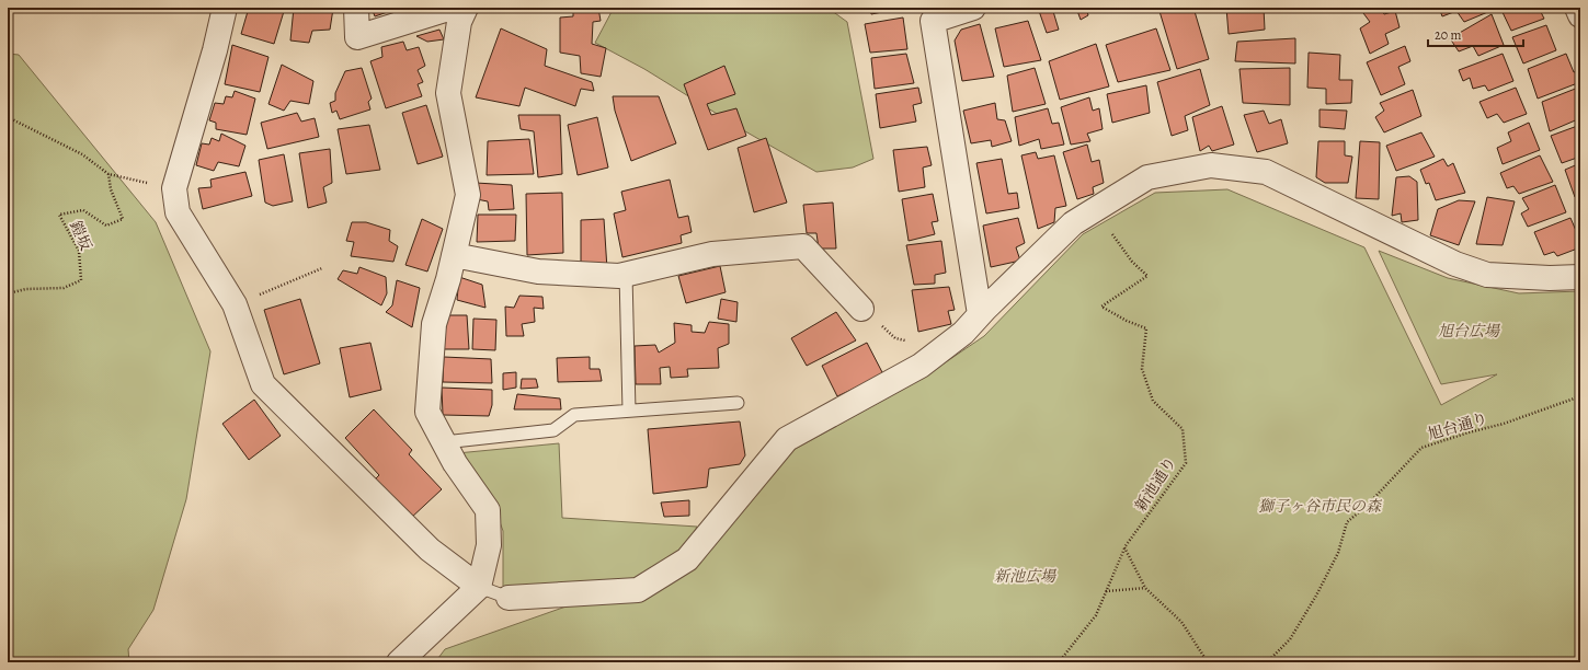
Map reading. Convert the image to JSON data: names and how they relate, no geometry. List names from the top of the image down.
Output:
{
  "streets": {
    "path": ["鎧坂", "旭台通り", "新池通り"]
  },
  "parks": ["旭台広場", "獅子ヶ谷市民の森", "新池広場"],
  "scale_bar": "20 m"
}
